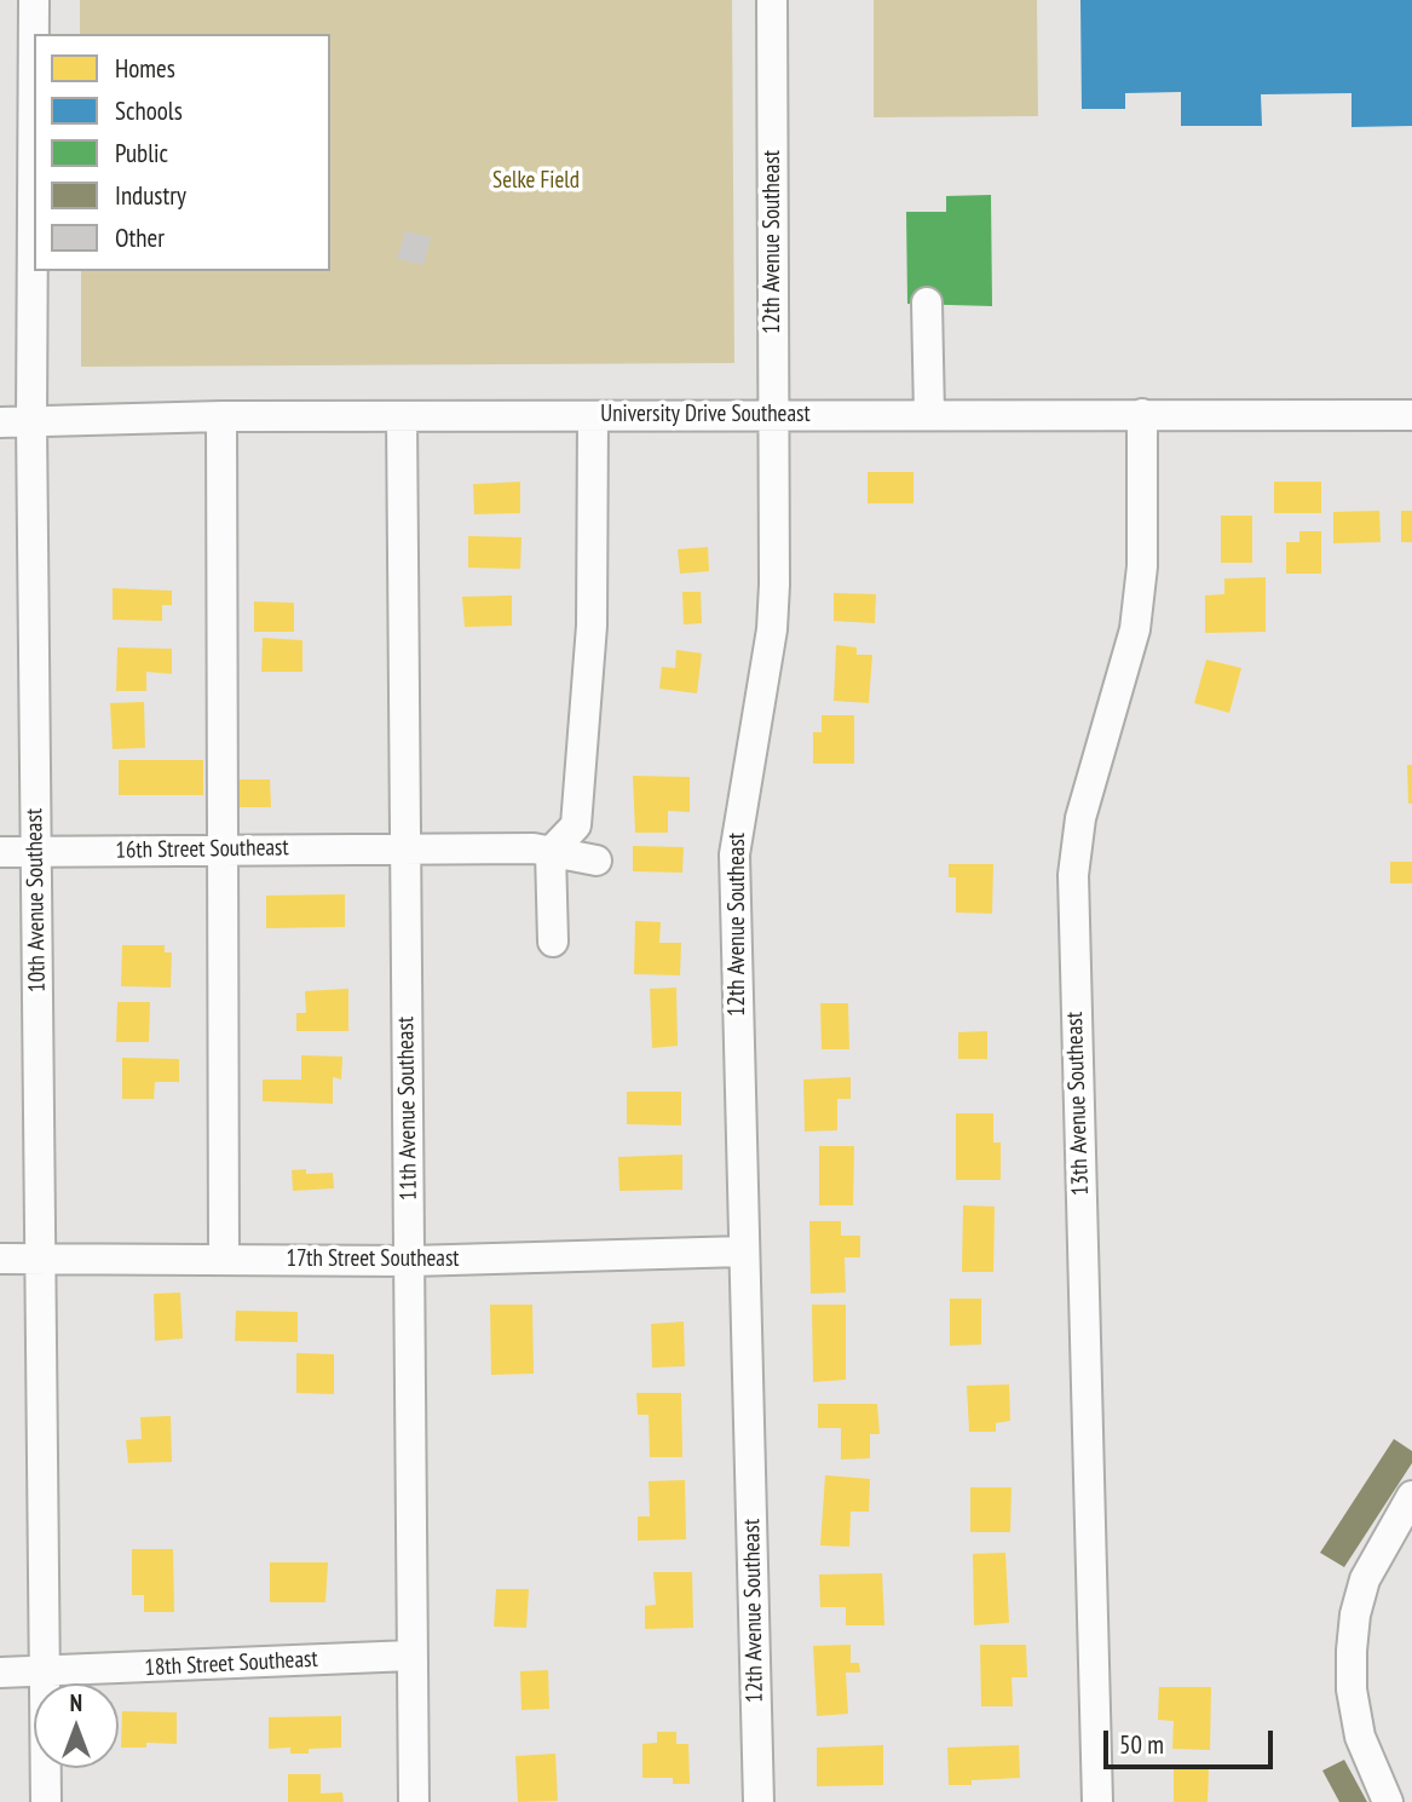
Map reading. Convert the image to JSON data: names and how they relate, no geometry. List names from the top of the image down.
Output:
{
  "streets": {
    "street": [
      "12th Avenue Southeast",
      "University Drive Southeast",
      "16th Street Southeast",
      "10th Avenue Southeast",
      "13th Avenue Southeast",
      "11th Avenue Southeast",
      "17th Street Southeast",
      "18th Street Southeast"
    ]
  },
  "crossings": [
    ["12th Avenue Southeast", "University Drive Southeast"],
    ["12th Avenue Southeast", "17th Street Southeast"],
    ["University Drive Southeast", "10th Avenue Southeast"],
    ["University Drive Southeast", "13th Avenue Southeast"],
    ["University Drive Southeast", "11th Avenue Southeast"],
    ["16th Street Southeast", "10th Avenue Southeast"],
    ["16th Street Southeast", "11th Avenue Southeast"],
    ["10th Avenue Southeast", "17th Street Southeast"],
    ["10th Avenue Southeast", "18th Street Southeast"],
    ["11th Avenue Southeast", "17th Street Southeast"],
    ["11th Avenue Southeast", "18th Street Southeast"]
  ],
  "parks": ["Selke Field"],
  "legend": [
    "Homes",
    "Schools",
    "Public",
    "Industry",
    "Other"
  ],
  "scale_bar": "50 m",
  "north": "top"
}
